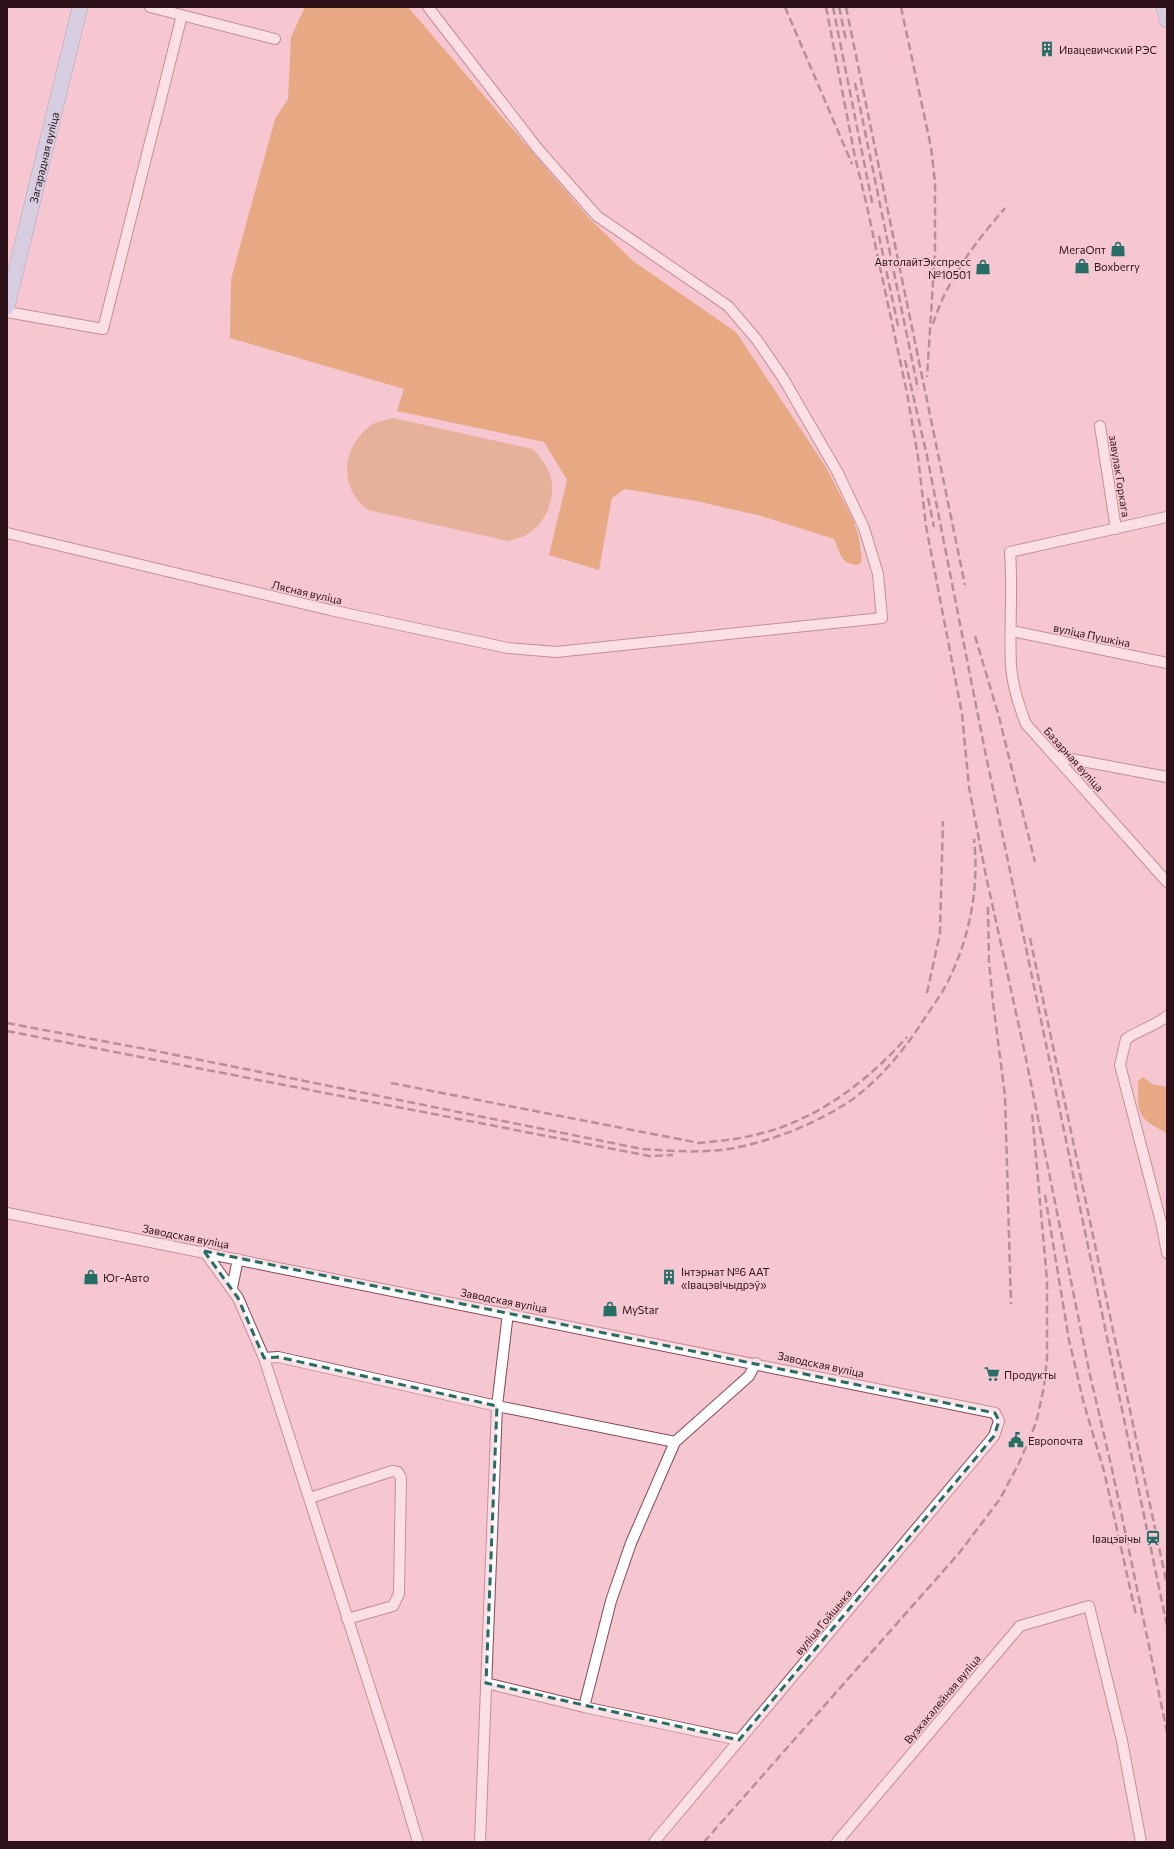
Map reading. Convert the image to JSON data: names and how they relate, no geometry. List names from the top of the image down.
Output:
{
  "streets": {
    "main road": ["Загарадная вуліца"],
    "street": [
      "завулак Горкага",
      "Лясная вуліца",
      "вуліца Пушкіна",
      "Базарная вуліца",
      "Заводская вуліца",
      "вуліца Гойшыка",
      "Вузкакалейная вуліца"
    ]
  },
  "crossings": [
    ["завулак Горкага", "Базарная вуліца"],
    ["вуліца Пушкіна", "Базарная вуліца"],
    ["Заводская вуліца", "вуліца Гойшыка"]
  ],
  "places": {
    "building": ["Ивацевичский РЭС", "Інтэрнат №6 ААТ «Івацэвічыдрэў»"],
    "shop": [
      "МегаОпт",
      "Boxberry",
      "АвтолайтЭкспресс №10501",
      "Юг-Авто",
      "MyStar"
    ],
    "supermarket": ["Продукты"],
    "public building": ["Европочта"],
    "station": ["Івацэвічы"]
  }
}
